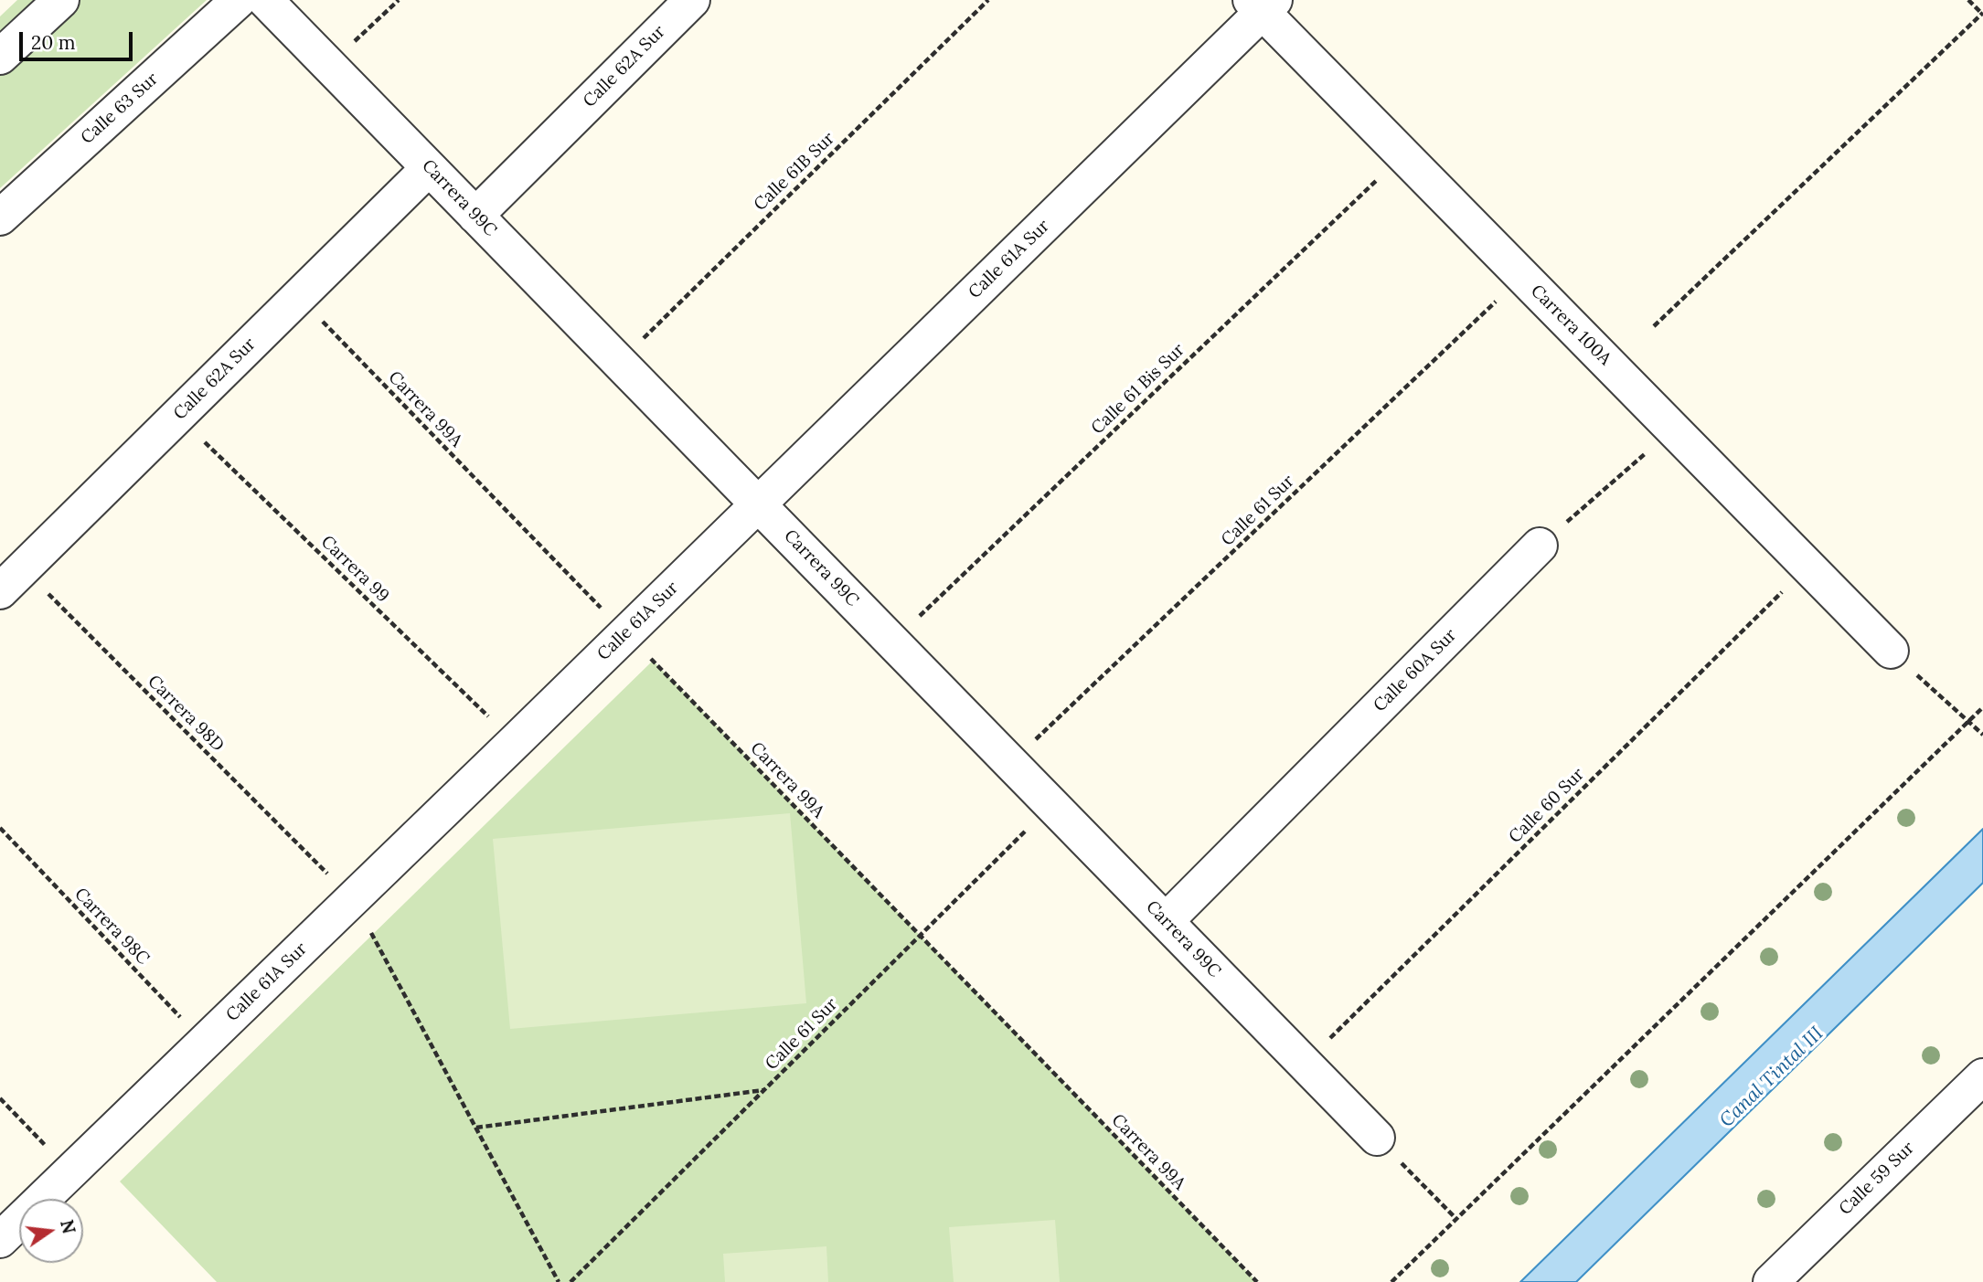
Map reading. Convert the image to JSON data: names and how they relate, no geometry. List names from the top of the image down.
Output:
{
  "streets": {
    "street": [
      "Calle 62A Sur",
      "Calle 63 Sur",
      "Carrera 99C",
      "Calle 61A Sur",
      "Carrera 100A",
      "Calle 60A Sur",
      "Calle 59 Sur"
    ],
    "path": [
      "Calle 61B Sur",
      "Calle 61 Bis Sur",
      "Carrera 99A",
      "Calle 61 Sur",
      "Carrera 99",
      "Carrera 98D",
      "Calle 60 Sur",
      "Carrera 98C"
    ]
  },
  "crossings": [
    ["Calle 62A Sur", "Carrera 99C"],
    ["Calle 62A Sur", "Carrera 99A"],
    ["Calle 62A Sur", "Carrera 99"],
    ["Calle 62A Sur", "Carrera 98D"],
    ["Calle 61B Sur", "Carrera 99C"],
    ["Carrera 99C", "Calle 61A Sur"],
    ["Carrera 99C", "Calle 61 Bis Sur"],
    ["Carrera 99C", "Calle 61 Sur"],
    ["Carrera 99C", "Calle 60A Sur"],
    ["Carrera 99C", "Calle 60 Sur"],
    ["Calle 61A Sur", "Carrera 100A"],
    ["Calle 61A Sur", "Carrera 99A"],
    ["Calle 61A Sur", "Carrera 99"],
    ["Calle 61A Sur", "Carrera 98D"],
    ["Calle 61A Sur", "Carrera 98C"],
    ["Carrera 100A", "Calle 61 Bis Sur"],
    ["Carrera 100A", "Calle 61 Sur"],
    ["Carrera 100A", "Calle 60 Sur"],
    ["Carrera 99A", "Calle 61 Sur"]
  ],
  "water": ["Canal Tintal III"],
  "scale_bar": "20 m",
  "north": "right"
}
